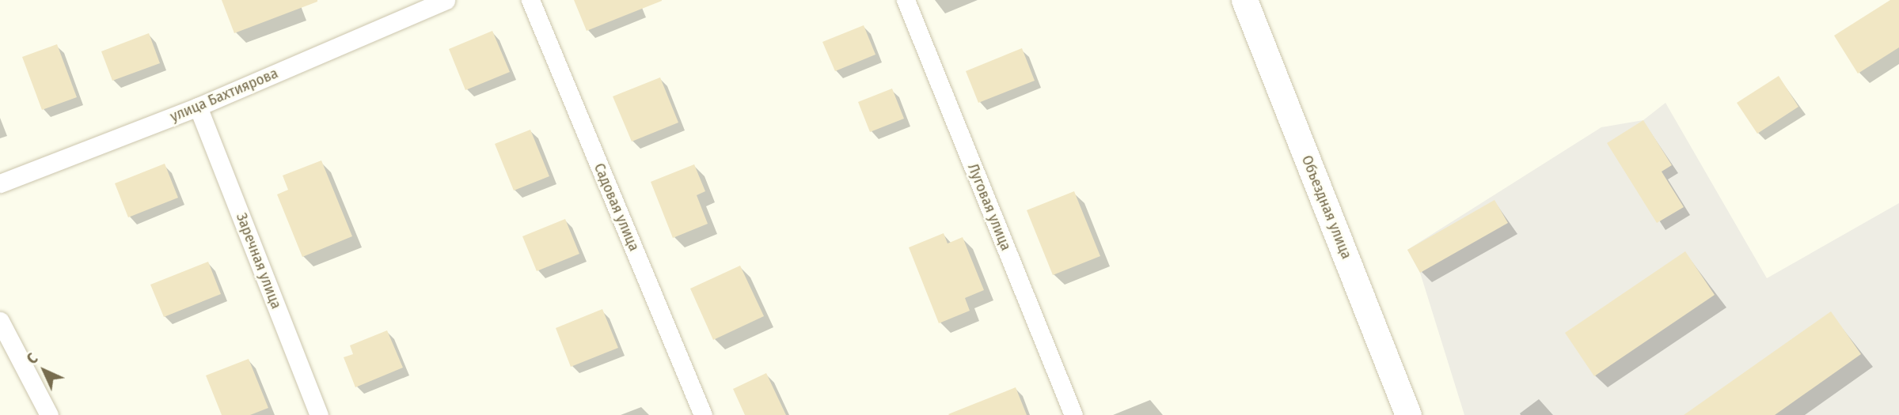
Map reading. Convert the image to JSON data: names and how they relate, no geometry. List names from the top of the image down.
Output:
{
  "streets": {
    "main road": ["Объездная улица"],
    "street": [
      "улица Бахтиярова",
      "Садовая улица",
      "Луговая улица",
      "Заречная улица"
    ]
  },
  "crossings": [
    ["улица Бахтиярова", "Заречная улица"]
  ],
  "north": "top left"
}
